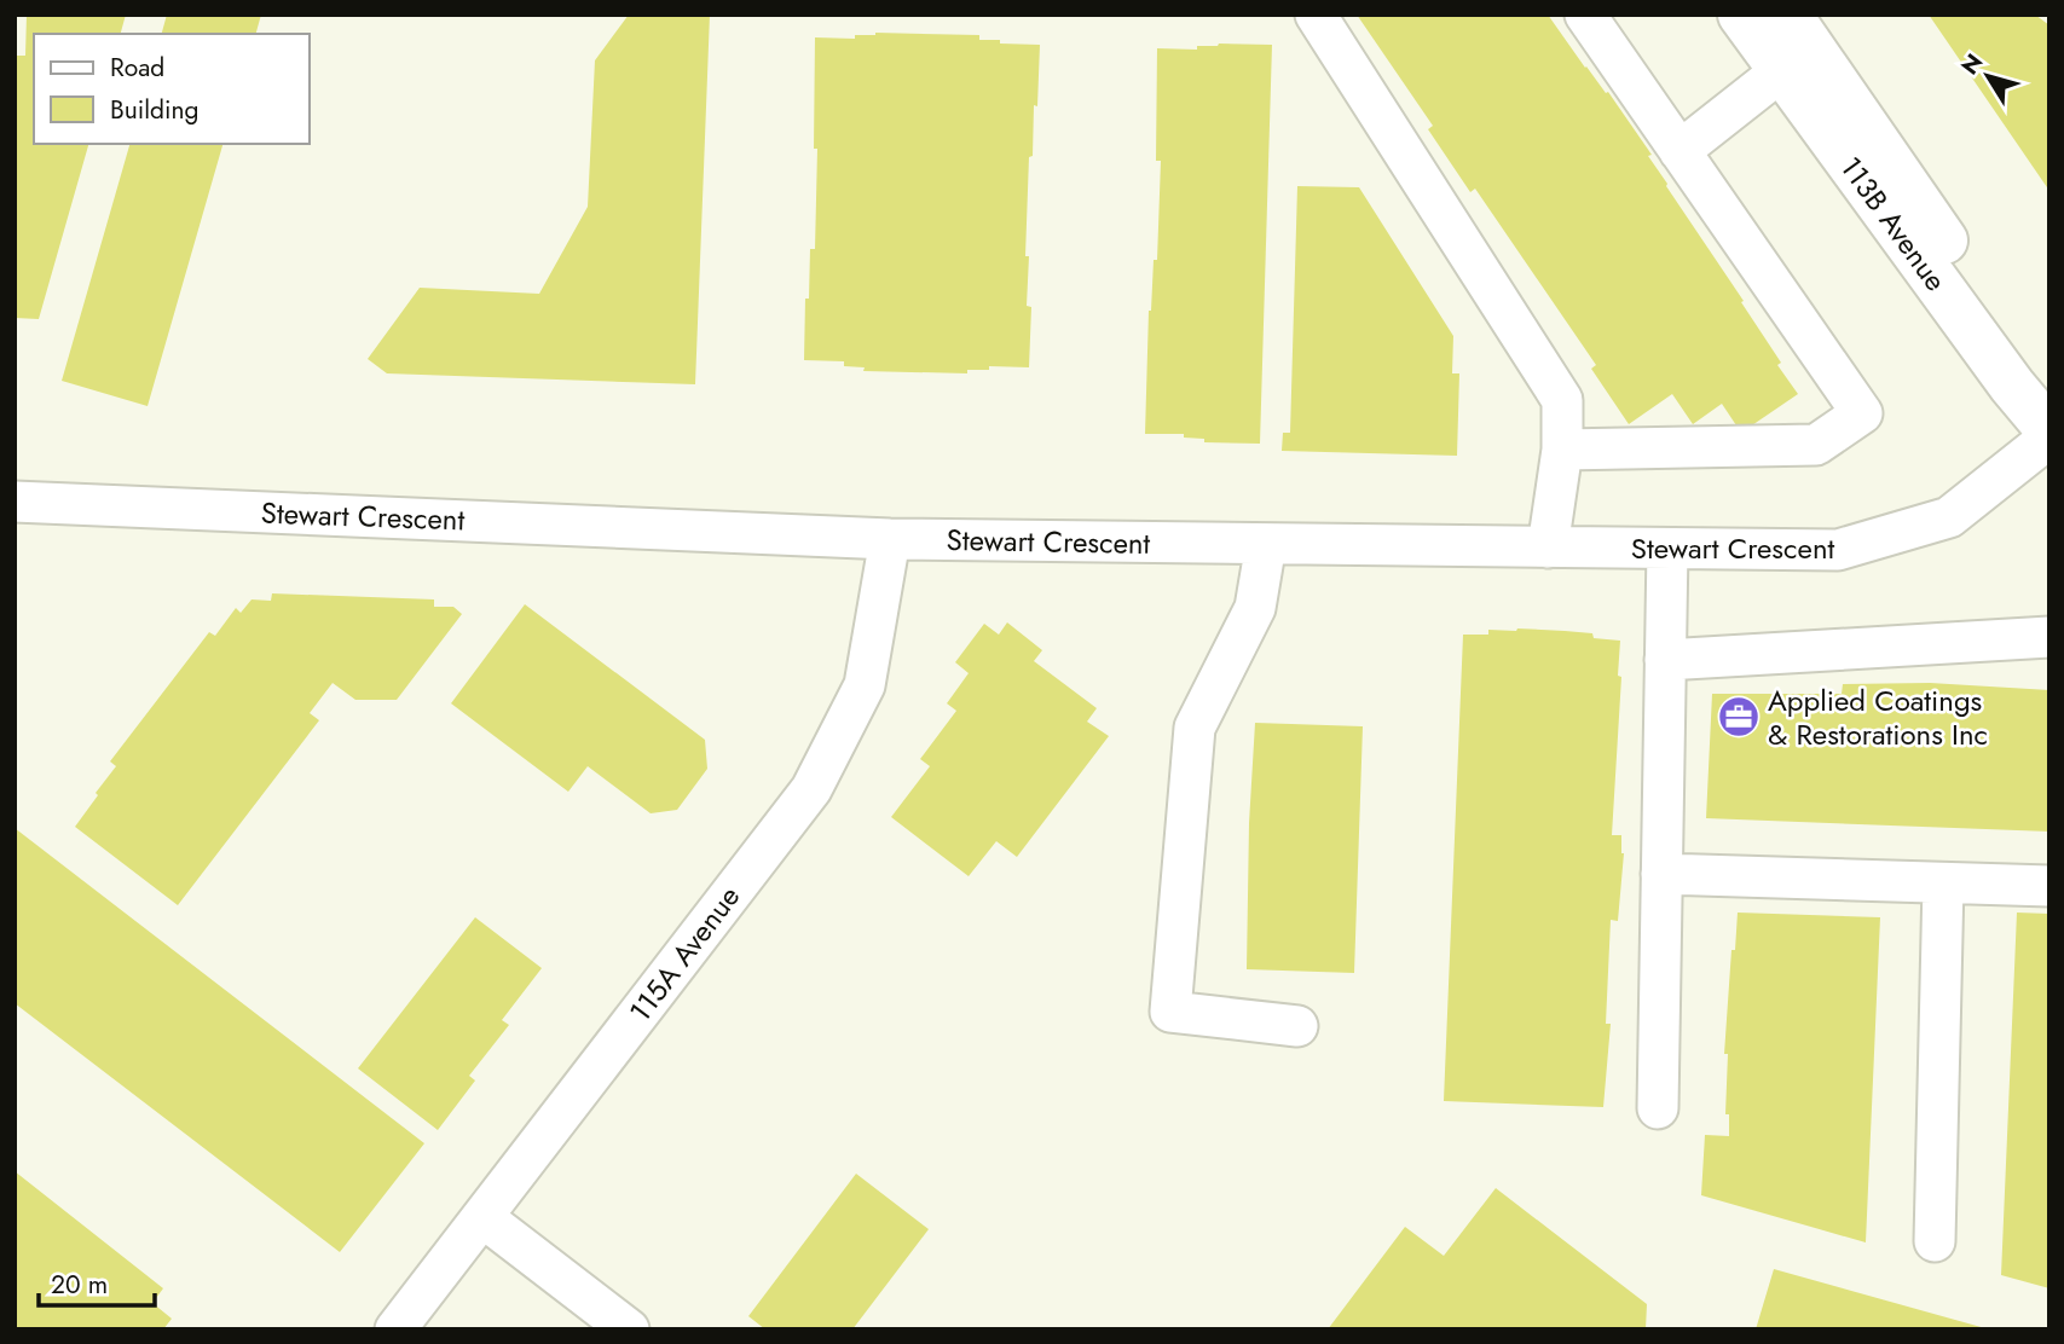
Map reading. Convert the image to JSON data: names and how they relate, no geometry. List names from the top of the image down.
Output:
{
  "streets": {
    "main road": ["113B Avenue"],
    "street": ["Stewart Crescent", "115A Avenue"]
  },
  "crossings": [
    ["Stewart Crescent", "115A Avenue"]
  ],
  "places": {
    "office": ["Applied Coatings & Restorations Inc"]
  },
  "legend": ["Road", "Building"],
  "scale_bar": "20 m",
  "north": "top left"
}
